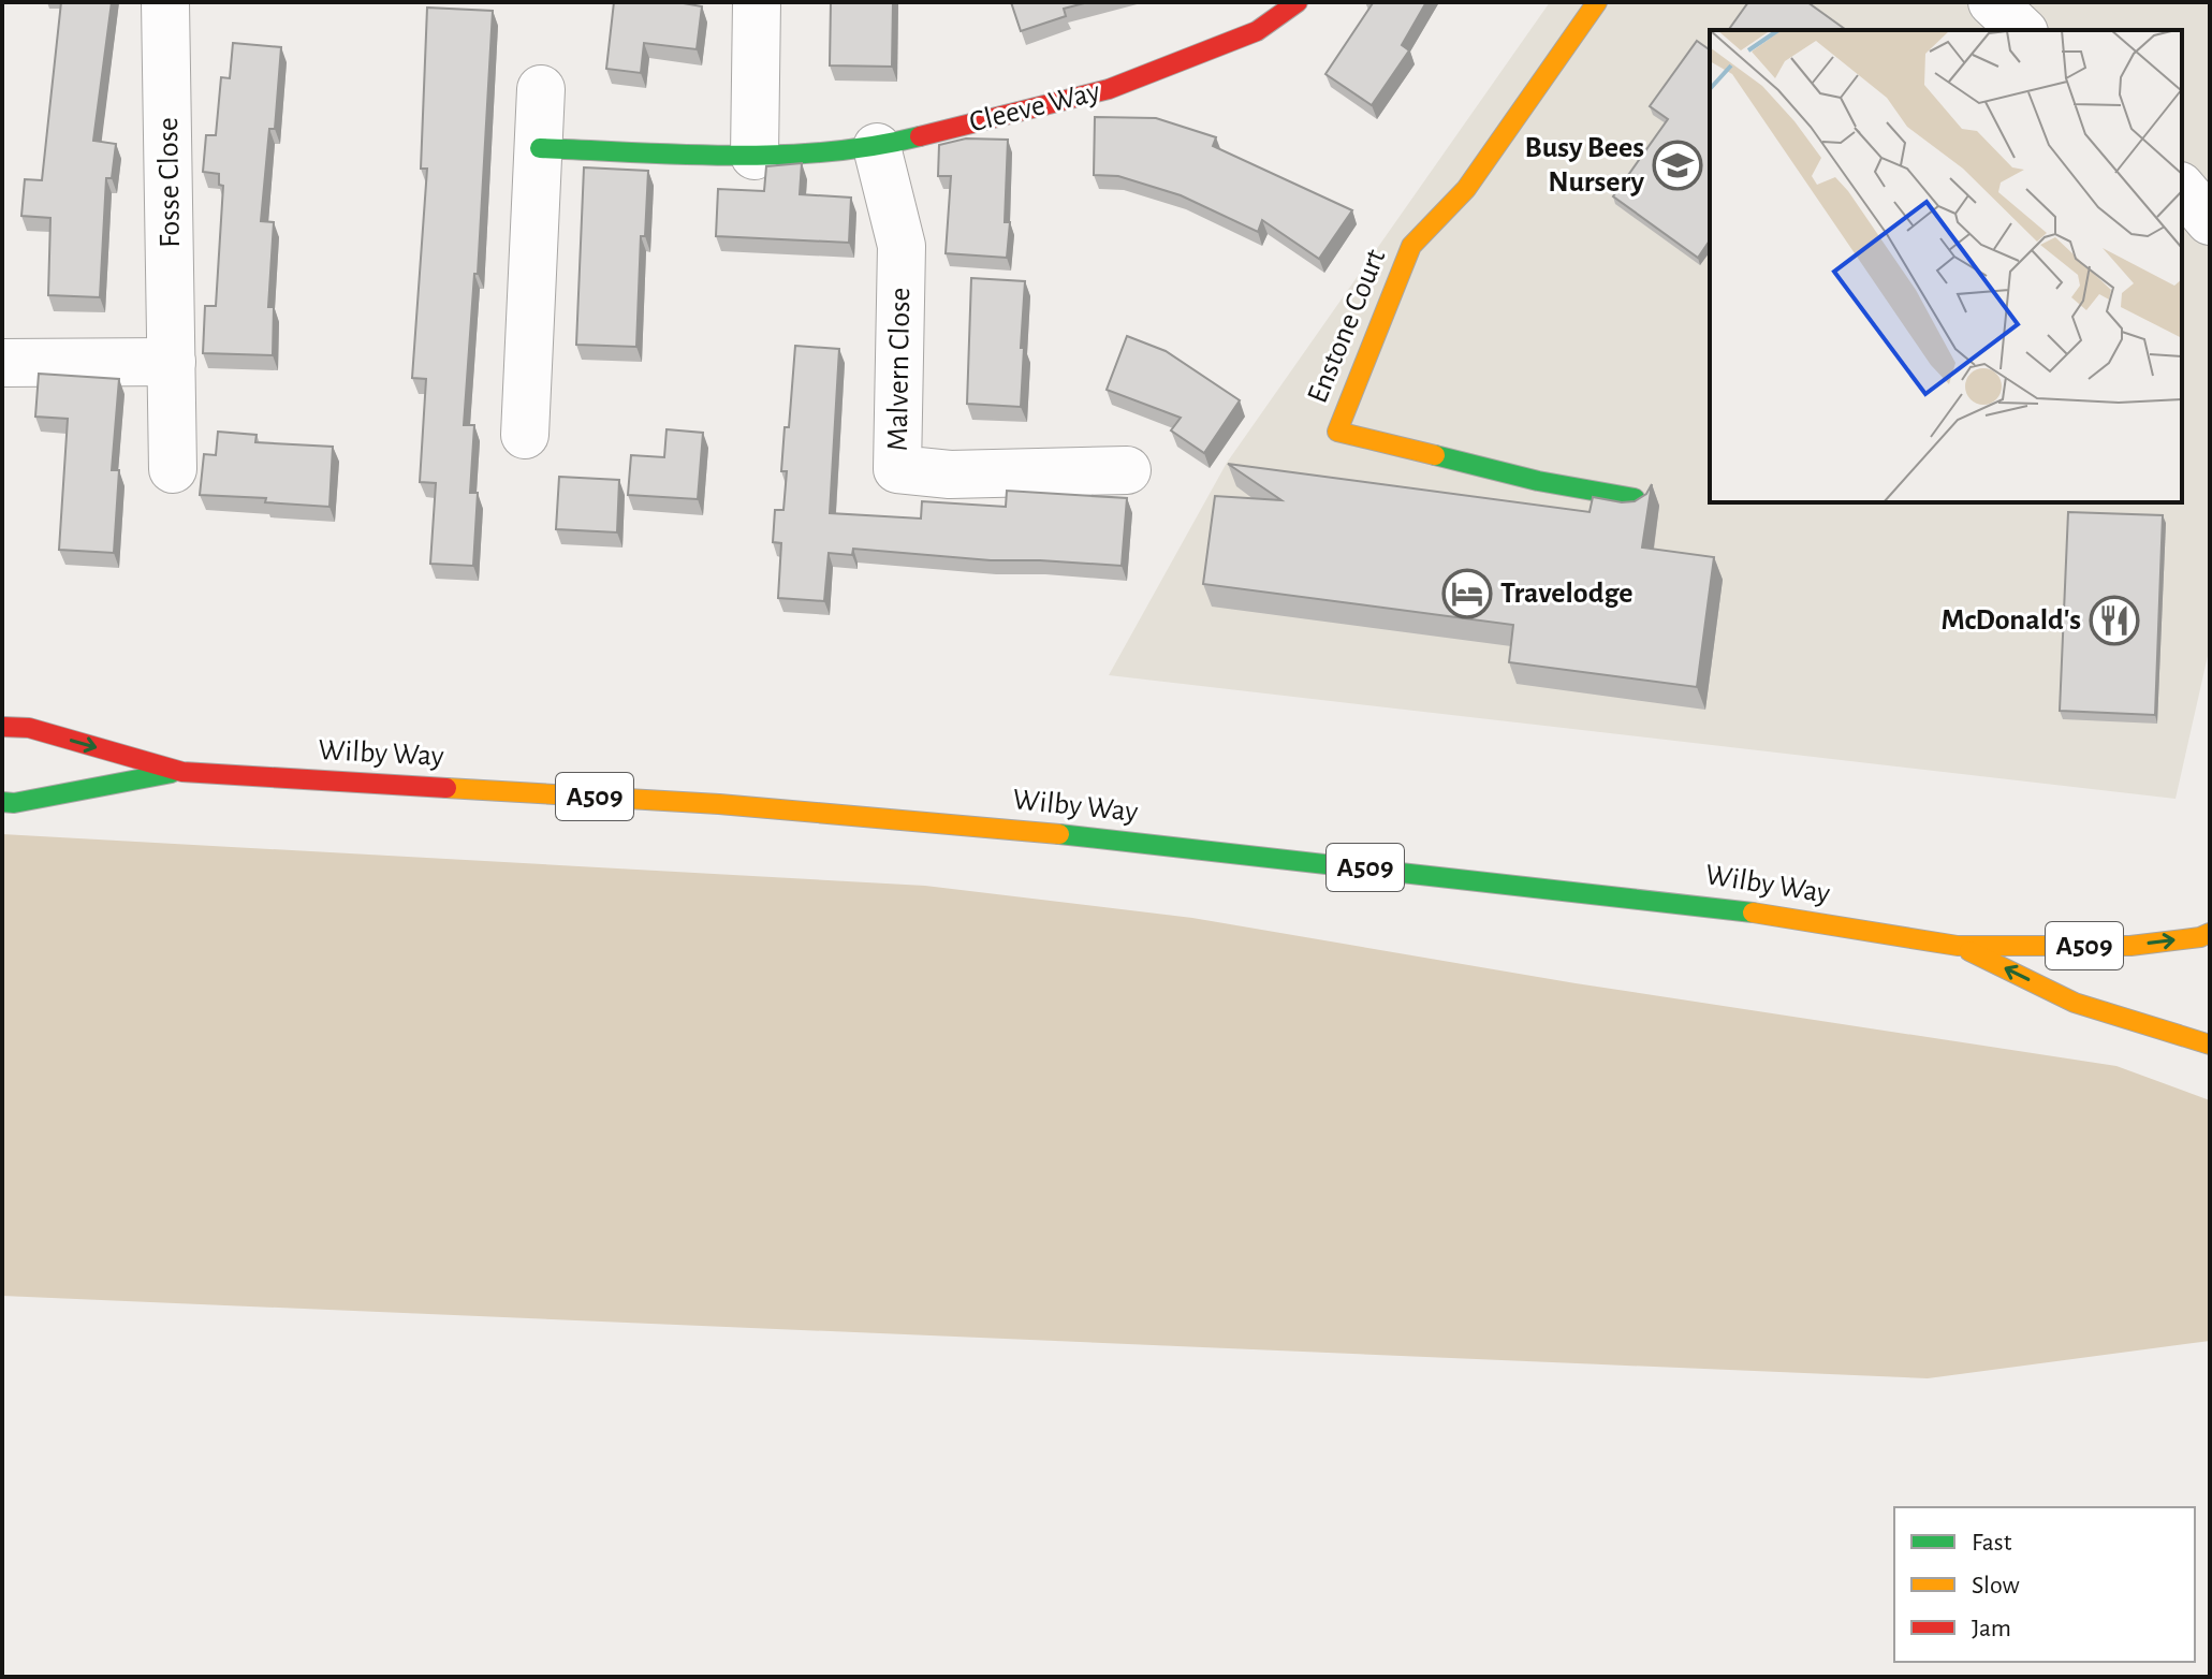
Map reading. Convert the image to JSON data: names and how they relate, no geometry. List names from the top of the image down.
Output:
{
  "streets": {
    "main road": [
      "Cleeve Way",
      "Enstone Court",
      "Wilby Way",
      "A509"
    ],
    "street": ["Fosse Close", "Malvern Close"]
  },
  "crossings": [
    ["Cleeve Way", "Malvern Close"]
  ],
  "places": {
    "school or university": ["Busy Bees Nursery"],
    "hotel": ["Travelodge"],
    "restaurant": ["McDonald's"]
  },
  "legend": ["Fast", "Slow", "Jam"]
}
